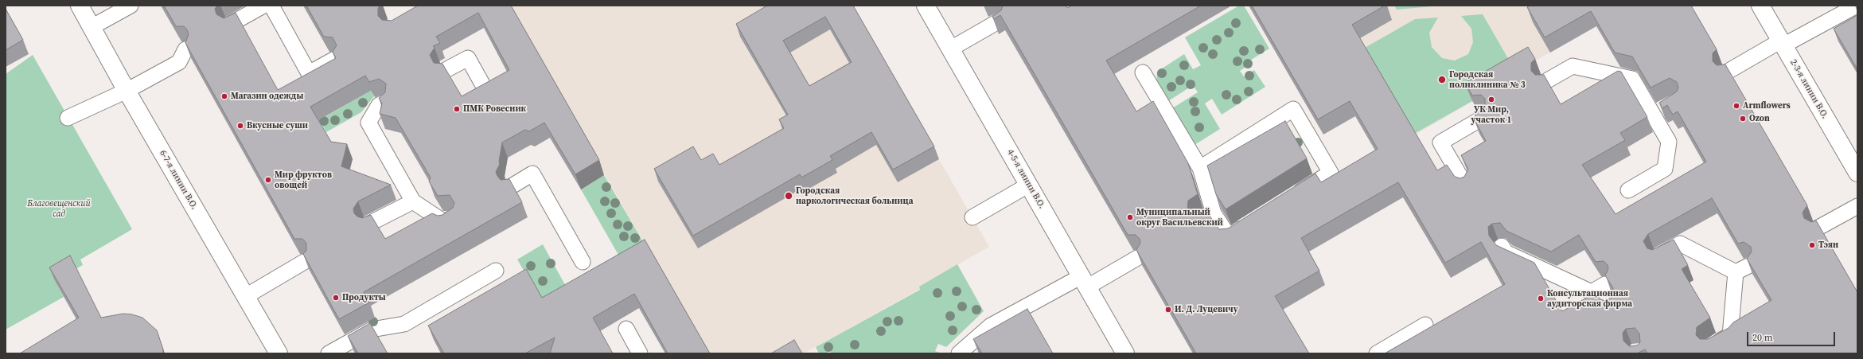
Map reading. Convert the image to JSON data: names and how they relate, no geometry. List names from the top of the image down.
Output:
{
  "streets": {
    "street": ["2-3-я линии В.О.", "4-5-я линии В.О.", "6-7-я линии В.О."]
  },
  "parks": ["Благовещенский сад"],
  "places": [
    "Городская поликлиника № 3",
    "Магазин одежды",
    "УК Мир, участок 1",
    "Armflowers",
    "ПМК Ровесник",
    "Ozon",
    "Вкусные суши",
    "Мир фруктов овощей",
    "Городская наркологическая больница",
    "Муниципальный округ Васильевский",
    "Тэян",
    "Продукты",
    "Консультационная аудиторская фирма",
    "И. Д. Луцевичу"
  ],
  "scale_bar": "20 m"
}
